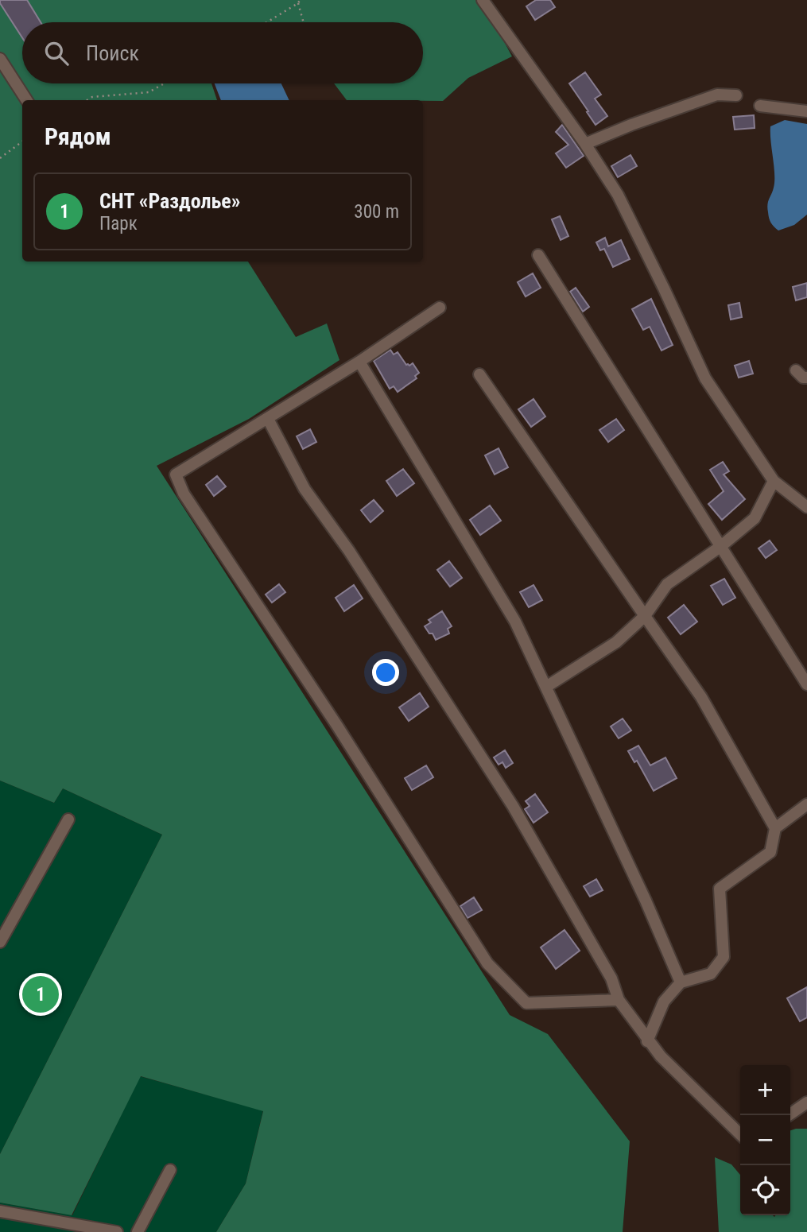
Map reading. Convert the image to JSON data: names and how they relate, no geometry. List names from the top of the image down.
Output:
{
  "page": {
    "search": "Поиск",
    "heading": "Рядом",
    "list": [
      {
        "mark": "1",
        "name": "СНТ «Раздолье»",
        "note": "Парк",
        "value": "300 m"
      }
    ],
    "pins": "1",
    "map_buttons": ["+", "−"]
  }
}
